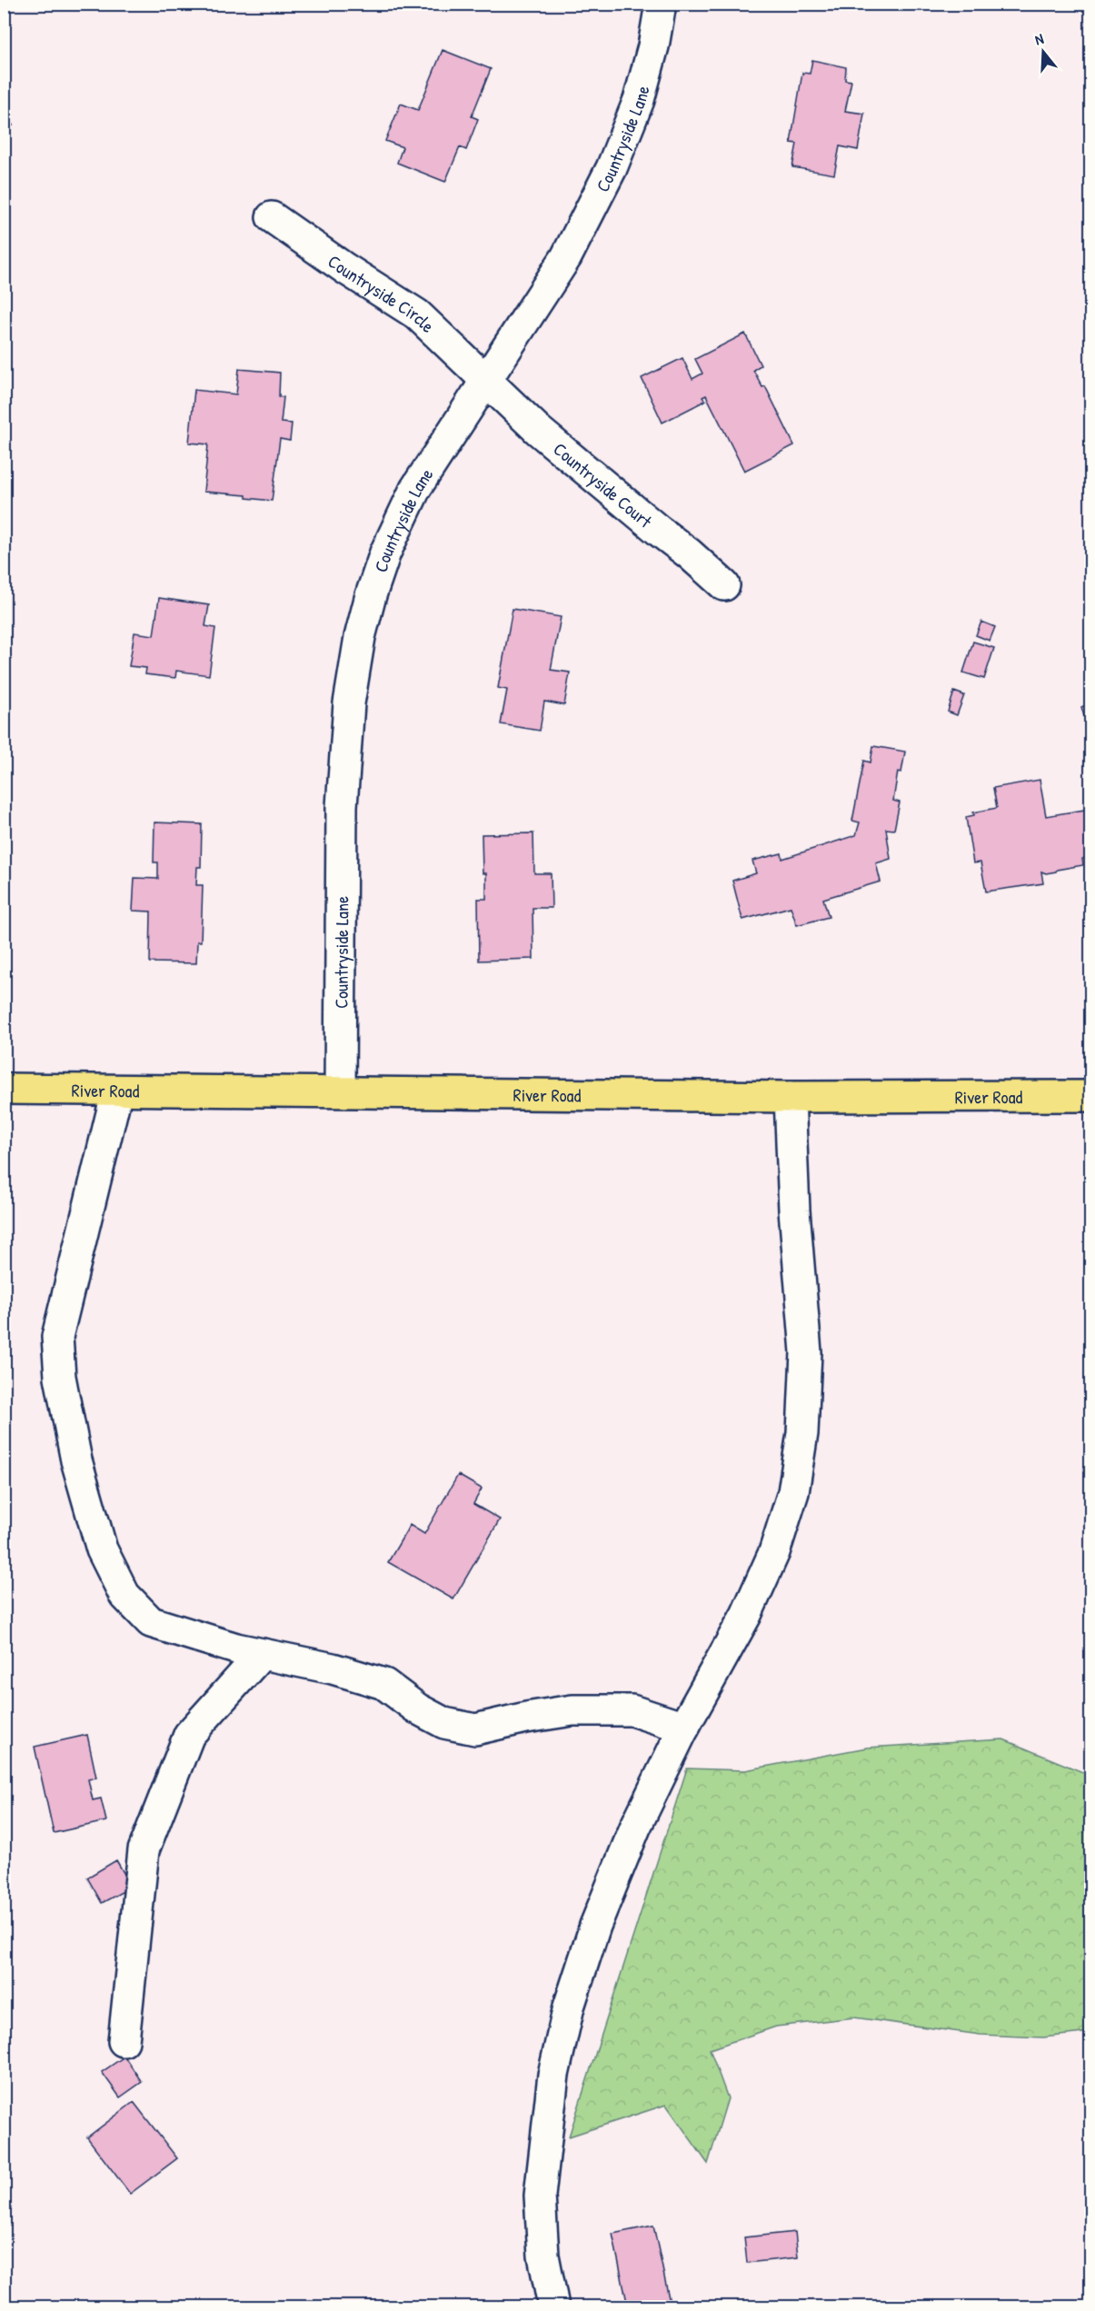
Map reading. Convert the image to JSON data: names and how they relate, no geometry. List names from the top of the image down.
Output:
{
  "streets": {
    "main road": ["River Road"],
    "street": ["Countryside Lane", "Countryside Circle", "Countryside Court"]
  },
  "crossings": [
    ["Countryside Lane", "Countryside Circle"],
    ["Countryside Lane", "Countryside Court"],
    ["Countryside Lane", "River Road"],
    ["Countryside Circle", "Countryside Court"]
  ],
  "north": "top"
}
